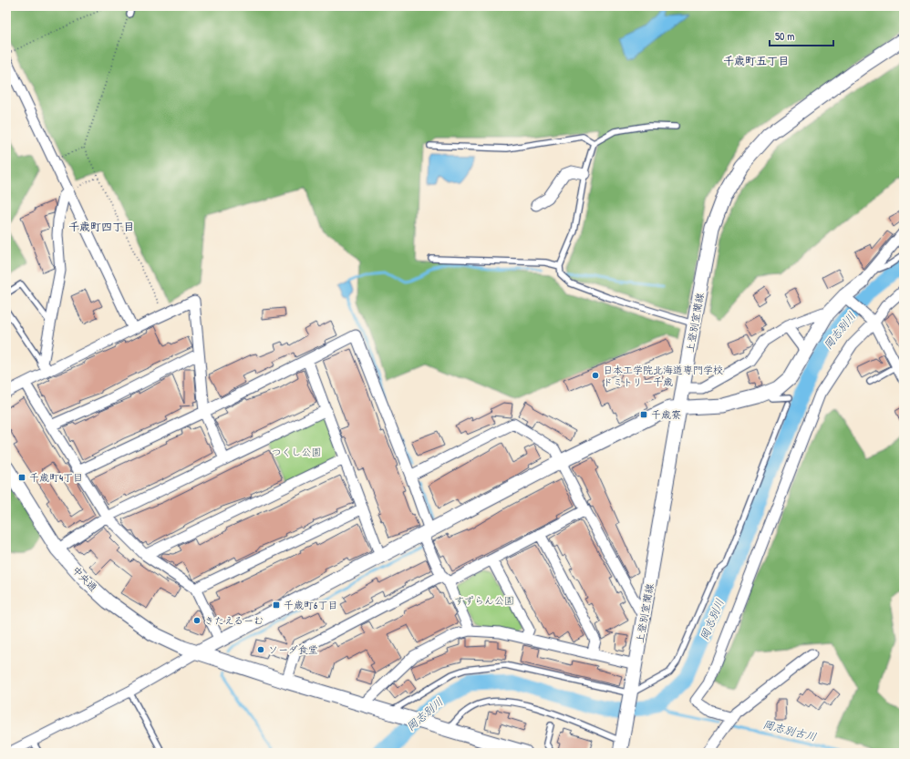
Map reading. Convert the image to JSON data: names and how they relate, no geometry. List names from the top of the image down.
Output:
{
  "streets": {
    "street": ["上登別室蘭線", "中央通"]
  },
  "districts": ["千歳町五丁目", "千歳町四丁目"],
  "water": ["岡志別川", "岡志別古川"],
  "parks": ["つくし公園", "すずらん公園"],
  "places": {
    "other": ["日本工学院北海道専門学校 ドミトリー千歳", "きたえるーむ", "ソーダ食堂"],
    "transit": ["千歳寮", "千歳町4丁目", "千歳町6丁目"]
  },
  "scale_bar": "50 m"
}
